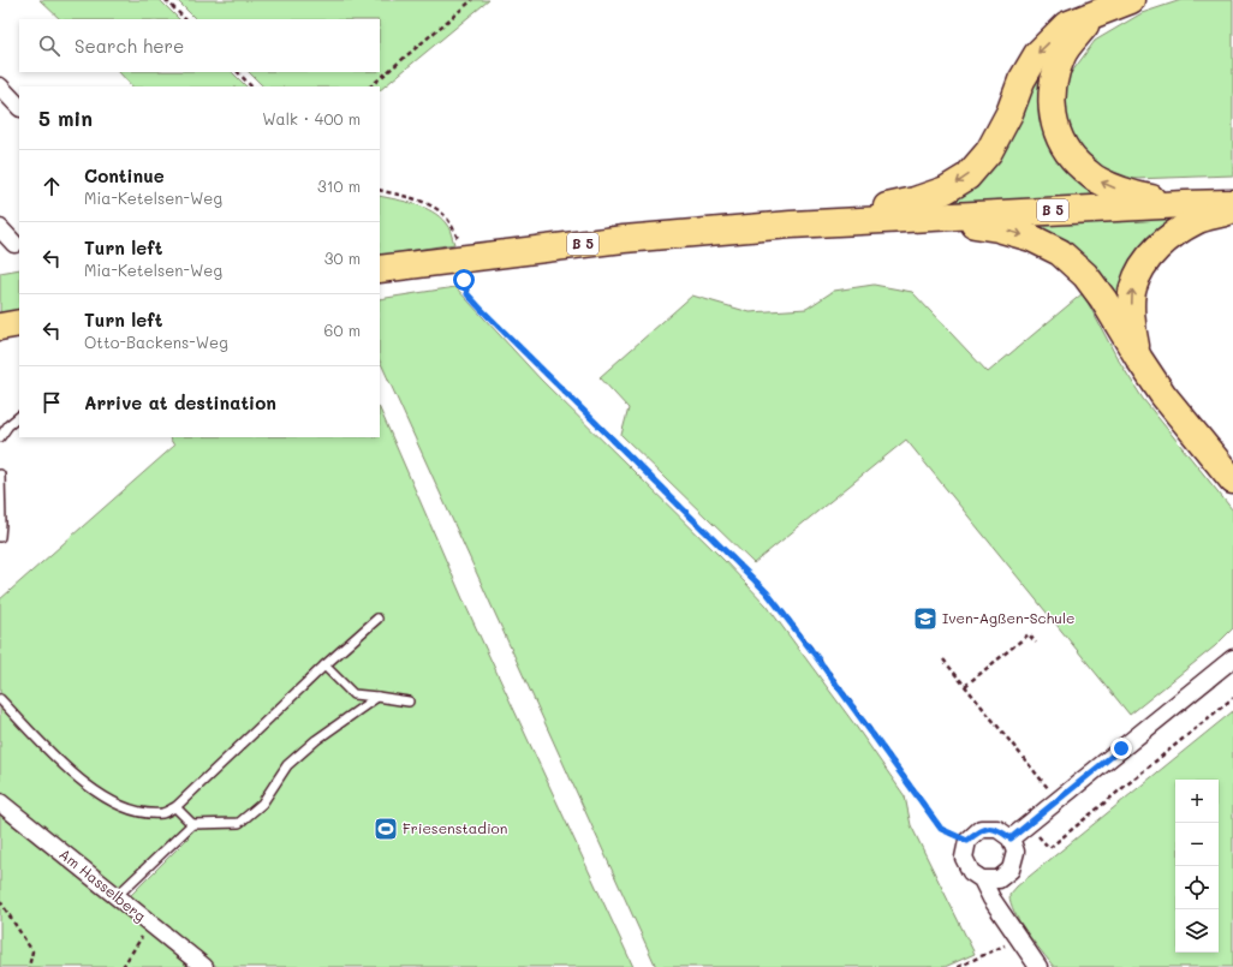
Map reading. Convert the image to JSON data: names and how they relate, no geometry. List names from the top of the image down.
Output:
{
  "streets": {
    "highway": ["B 5"],
    "street": ["Am Hasselberg"]
  },
  "places": {
    "school or university": ["Iven-Agßen-Schule"],
    "sports": ["Friesenstadion"]
  },
  "page": {
    "search": "Search here",
    "heading": ["5 min", "Walk · 400 m"],
    "list": [
      ["Continue", "Mia-Ketelsen-Weg", "310 m"],
      ["Turn left", "Mia-Ketelsen-Weg", "30 m"],
      ["Turn left", "Otto-Backens-Weg", "60 m"],
      "Arrive at destination"
    ],
    "map_buttons": ["+", "−"]
  }
}
